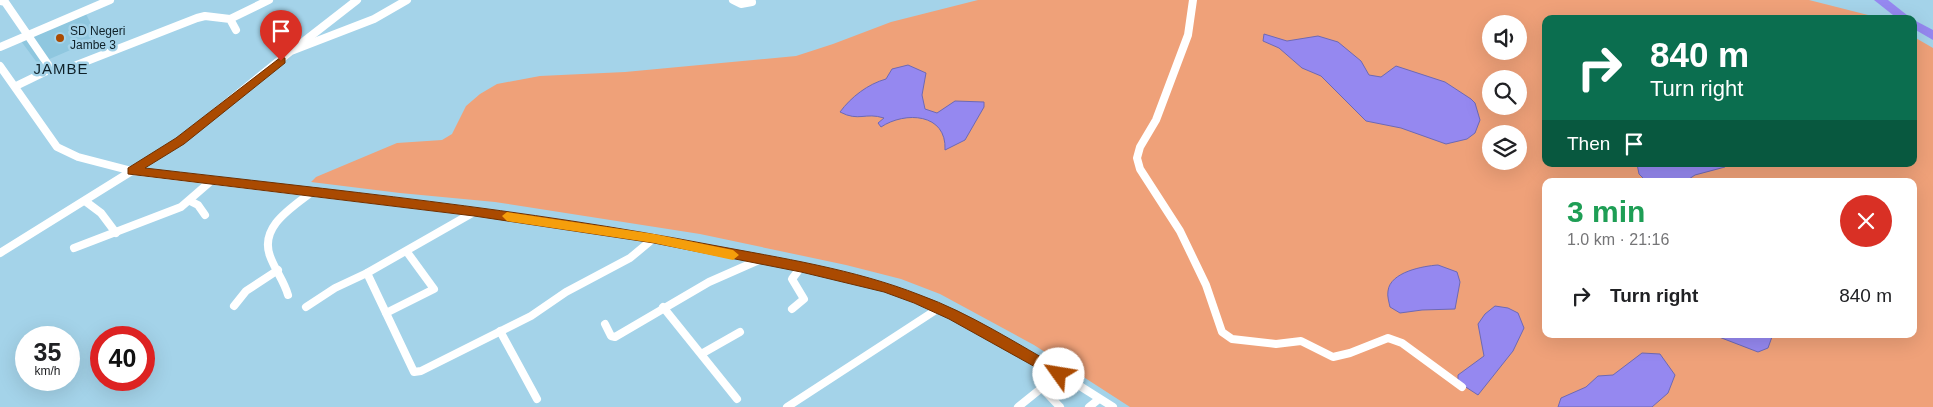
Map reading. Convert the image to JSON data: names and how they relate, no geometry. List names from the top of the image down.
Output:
{
  "districts": ["JAMBE"],
  "places": ["SD Negeri Jambe 3"],
  "page": {
    "turn": ["840 m", "Turn right"],
    "then": "Then",
    "heading": ["3 min", "1.0 km · 21:16"],
    "list": [
      {
        "name": "Turn right",
        "value": "840 m"
      }
    ],
    "speed": "35 km/h",
    "limit": "40"
  }
}
